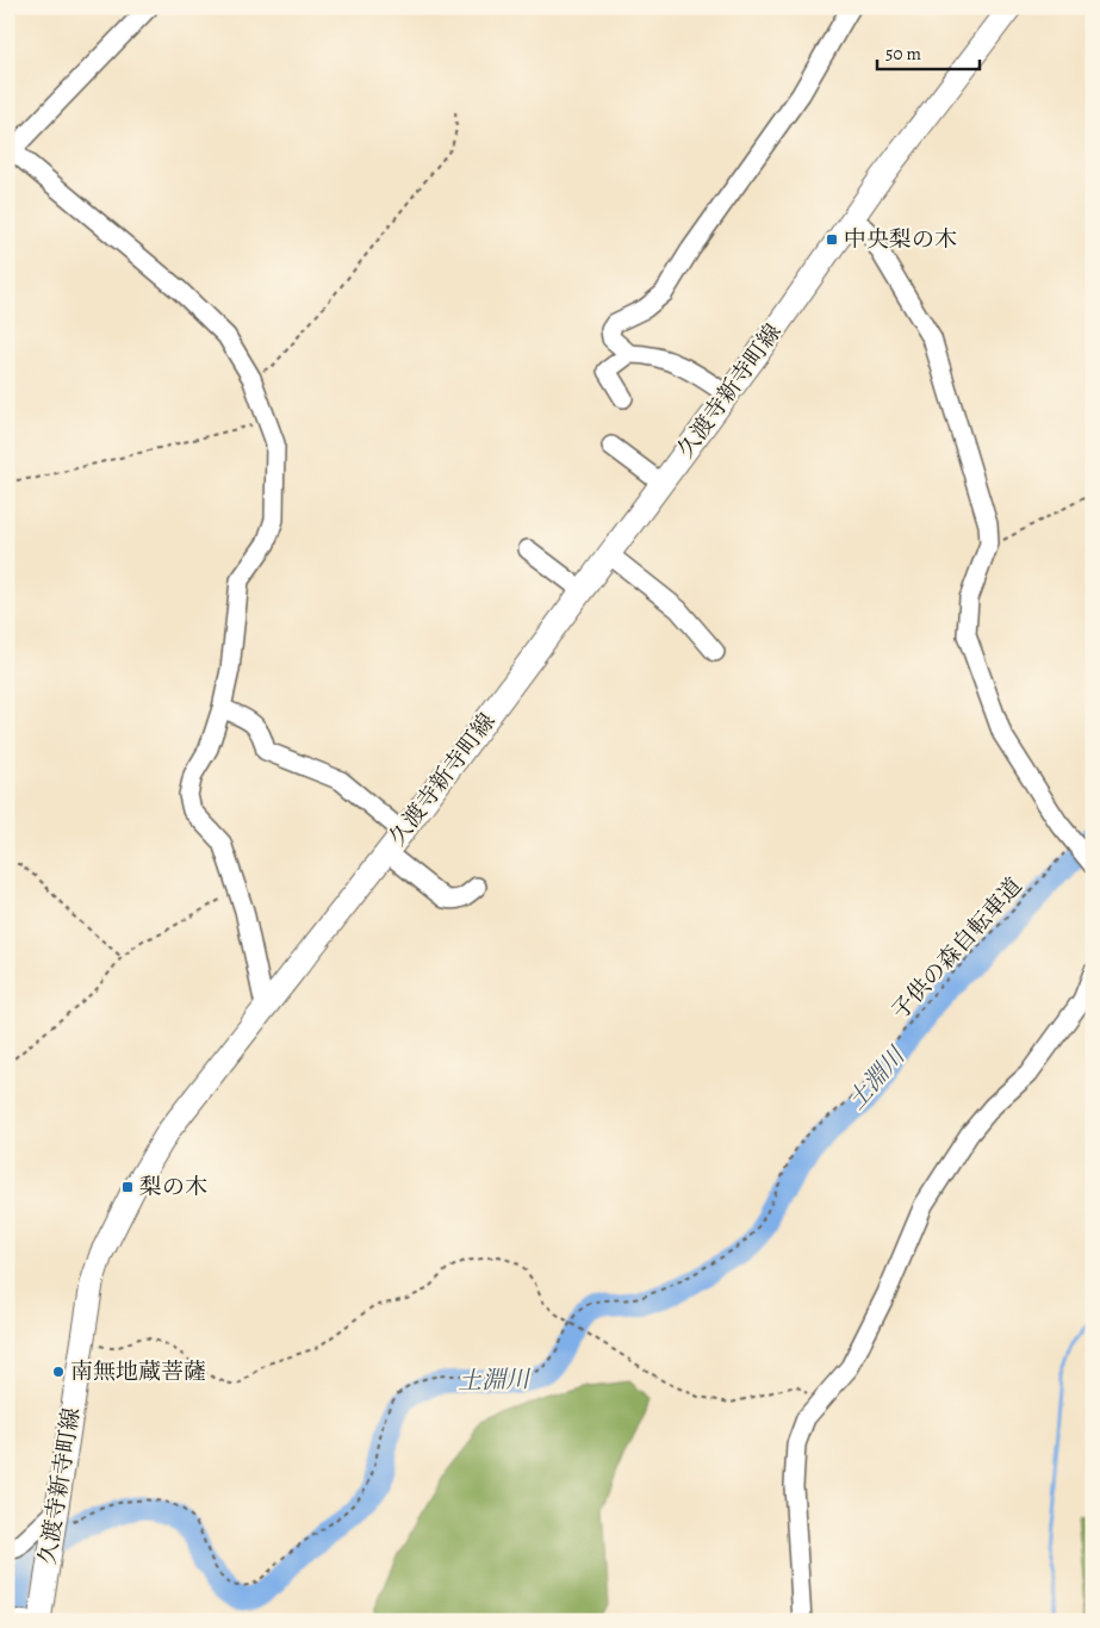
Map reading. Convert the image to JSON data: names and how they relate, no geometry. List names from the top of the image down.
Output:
{
  "streets": {
    "main road": ["久渡寺新寺町線"],
    "path": ["子供の森自転車道"]
  },
  "crossings": [
    ["久渡寺新寺町線", "子供の森自転車道"]
  ],
  "water": ["土淵川"],
  "places": {
    "transit": ["中央梨の木", "梨の木"],
    "other": ["南無地蔵菩薩"]
  },
  "scale_bar": "50 m"
}
